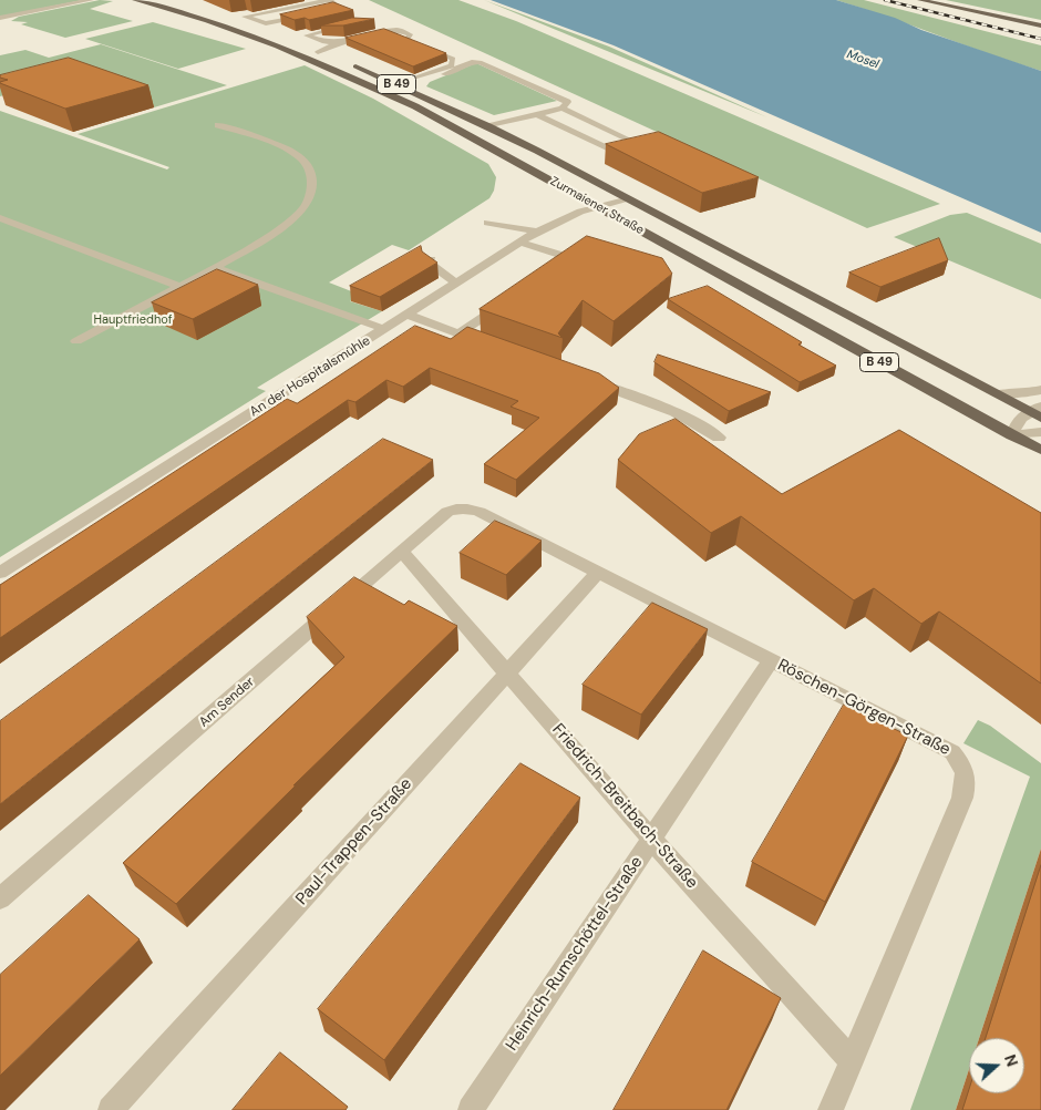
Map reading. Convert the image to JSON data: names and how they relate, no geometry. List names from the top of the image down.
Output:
{
  "streets": {
    "main road": ["B 49", "Zurmaiener Straße"],
    "street": [
      "An der Hospitalsmühle",
      "Am Sender",
      "Röschen-Görgen-Straße",
      "Friedrich-Breitbach-Straße",
      "Paul-Trappen-Straße",
      "Heinrich-Rumschöttel-Straße"
    ]
  },
  "crossings": [
    ["Zurmaiener Straße", "An der Hospitalsmühle"],
    ["Am Sender", "Röschen-Görgen-Straße"],
    ["Am Sender", "Friedrich-Breitbach-Straße"],
    ["Röschen-Görgen-Straße", "Friedrich-Breitbach-Straße"],
    ["Röschen-Görgen-Straße", "Paul-Trappen-Straße"],
    ["Röschen-Görgen-Straße", "Heinrich-Rumschöttel-Straße"],
    ["Friedrich-Breitbach-Straße", "Paul-Trappen-Straße"],
    ["Friedrich-Breitbach-Straße", "Heinrich-Rumschöttel-Straße"]
  ],
  "water": ["Mosel"],
  "parks": ["Hauptfriedhof"],
  "north": "right"
}
